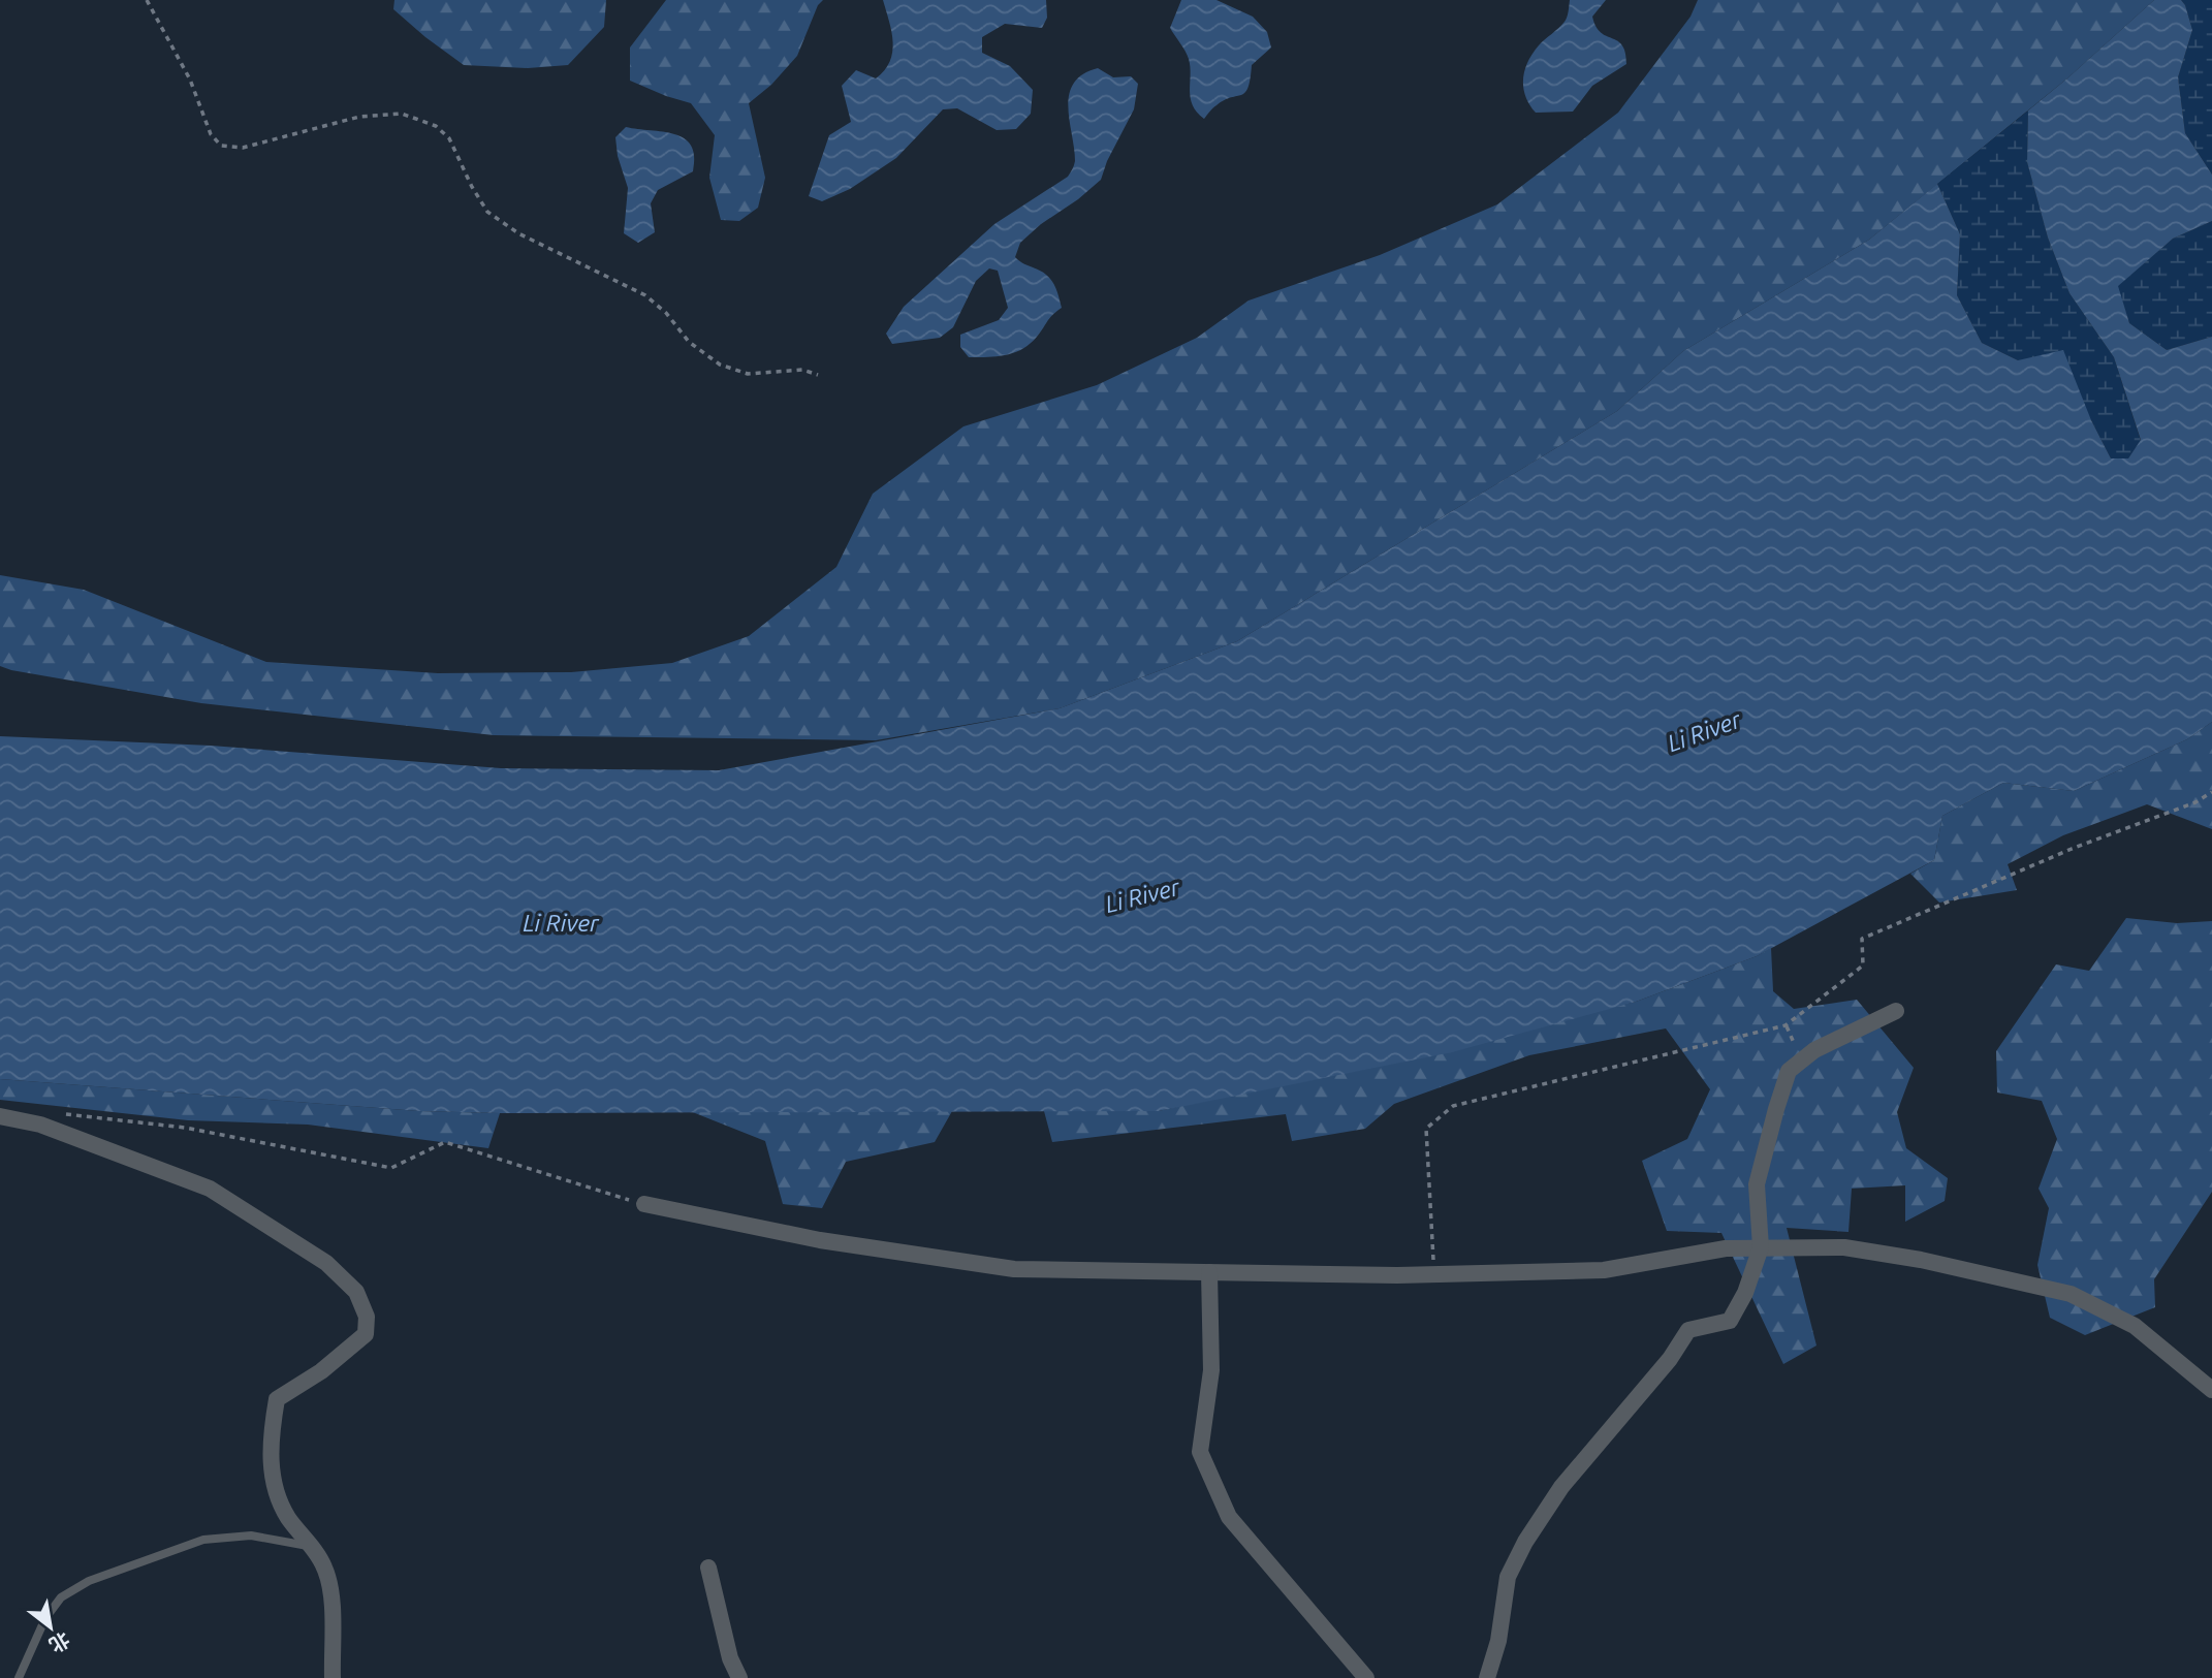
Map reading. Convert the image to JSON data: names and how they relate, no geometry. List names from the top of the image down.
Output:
{
  "water": ["Li River"],
  "north": "bottom right"
}
